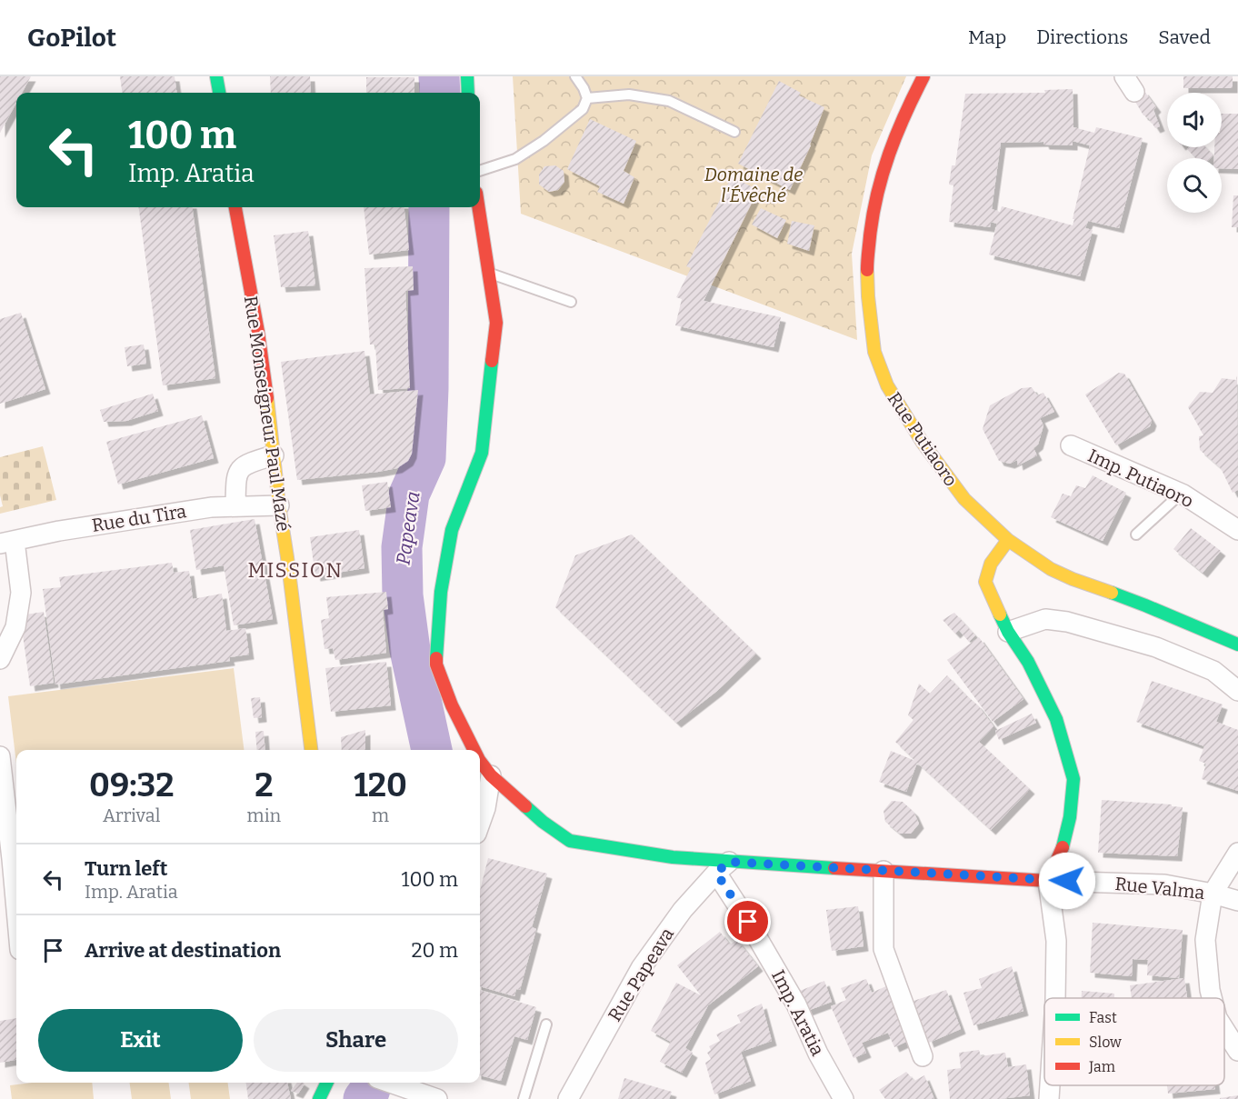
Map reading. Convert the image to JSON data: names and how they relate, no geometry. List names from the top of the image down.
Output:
{
  "streets": {
    "street": [
      "Rue Monseigneur Paul Mazé",
      "Rue Putiaoro",
      "Imp. Putiaoro",
      "Rue du Tira",
      "Rue Valma",
      "Rue Papeava",
      "Imp. Aratia"
    ]
  },
  "crossings": [
    ["Rue Monseigneur Paul Mazé", "Rue du Tira"],
    ["Rue Papeava", "Imp. Aratia"]
  ],
  "districts": ["MISSION"],
  "water": ["Papeava"],
  "parks": ["Domaine de l'Évêché"],
  "legend": ["Fast", "Slow", "Jam"],
  "page": {
    "header": "GoPilot",
    "nav": ["Map", "Directions", "Saved"],
    "turn": ["100 m", "Imp. Aratia"],
    "eta": [
      "09:32",
      "Arrival",
      "2",
      "min",
      "120",
      "m"
    ],
    "list": [
      {
        "name": "Turn left",
        "note": "Imp. Aratia",
        "value": "100 m"
      },
      {
        "name": "Arrive at destination",
        "value": "20 m"
      }
    ],
    "buttons": ["Exit", "Share"]
  }
}
